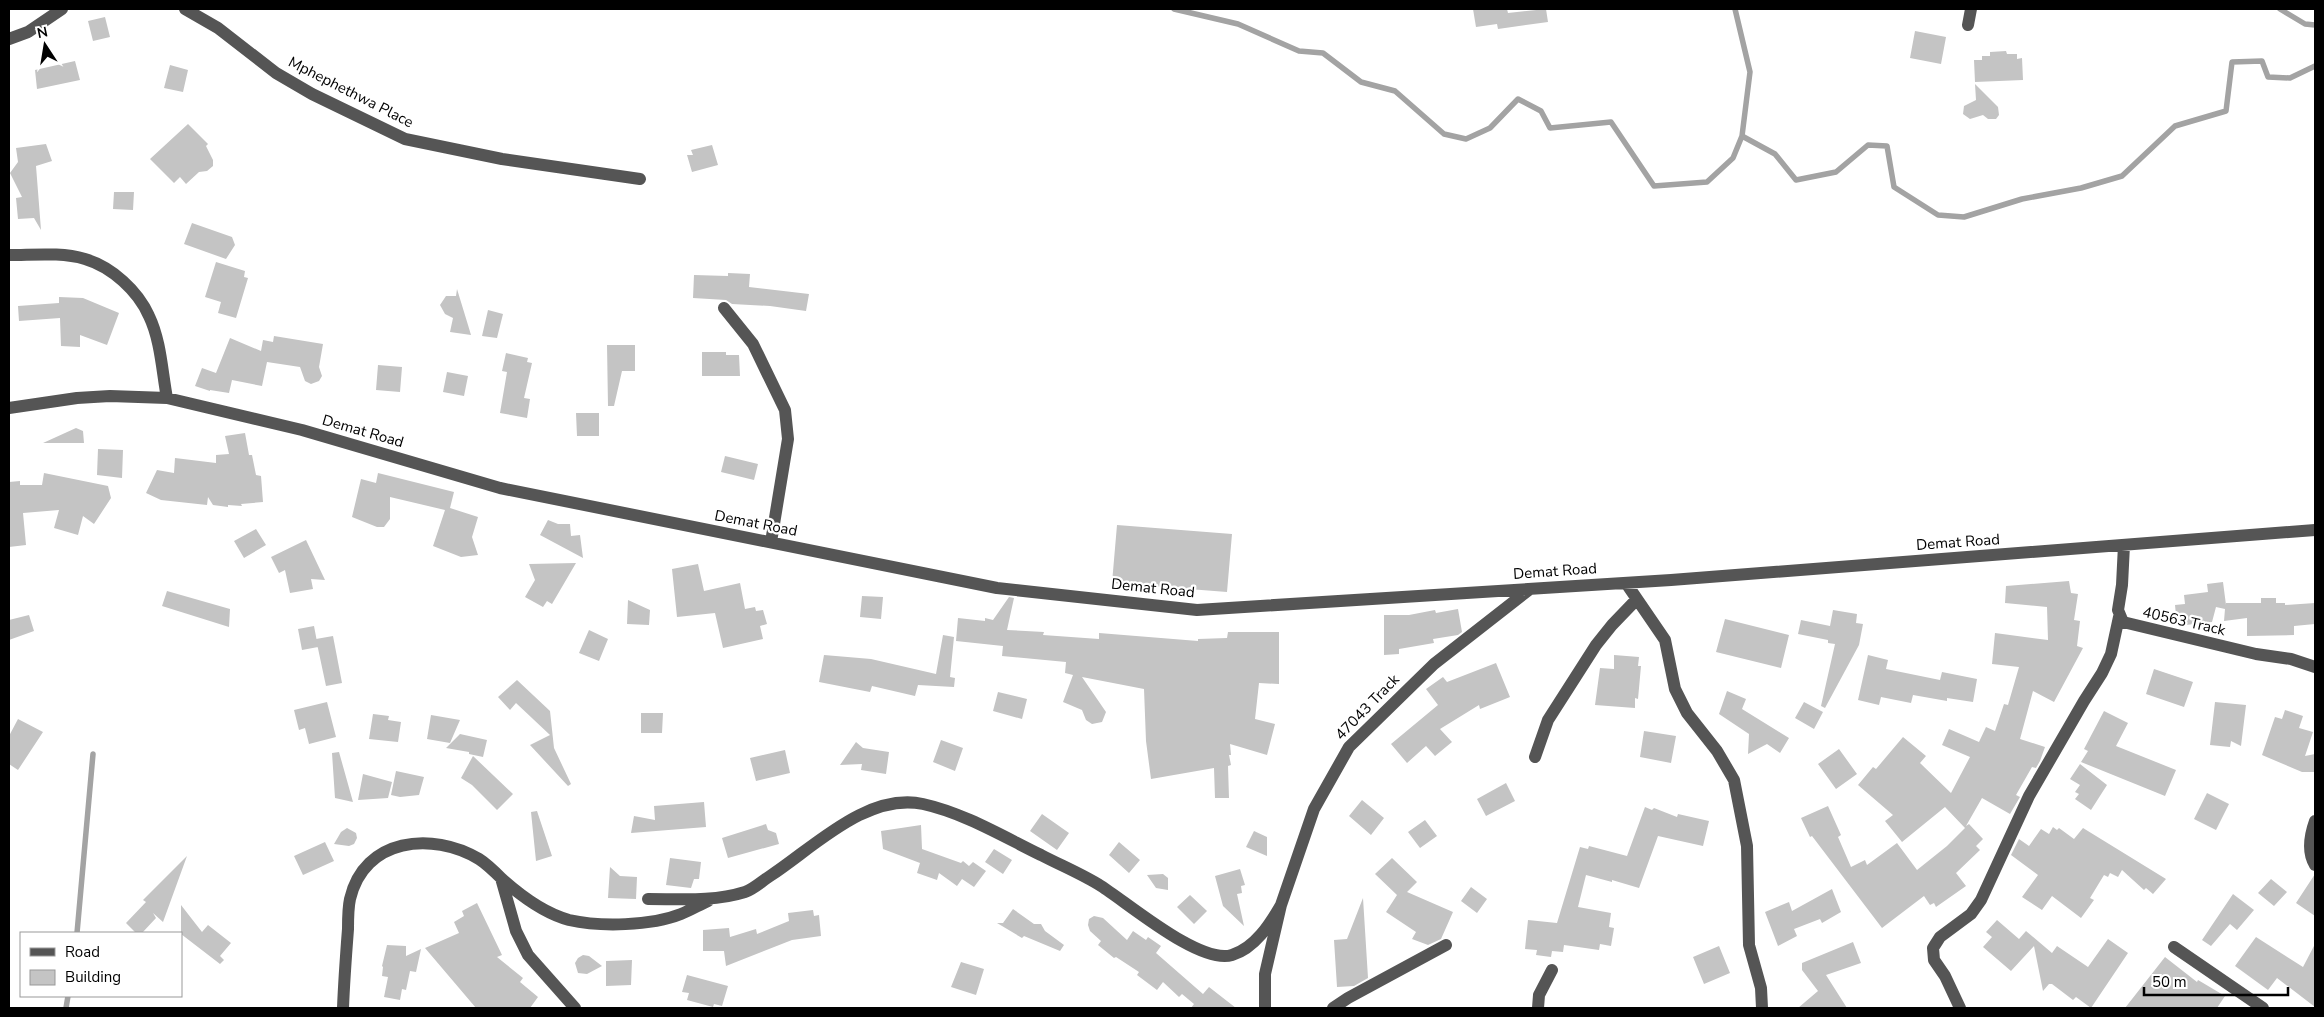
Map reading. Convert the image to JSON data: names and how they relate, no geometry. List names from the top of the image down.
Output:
{
  "streets": {
    "street": [
      "Mphephethwa Place",
      "Demat Road",
      "40563 Track",
      "47043 Track"
    ]
  },
  "crossings": [
    ["Demat Road", "40563 Track"],
    ["Demat Road", "47043 Track"]
  ],
  "legend": ["Road", "Building"],
  "scale_bar": "50 m",
  "north": "top"
}
